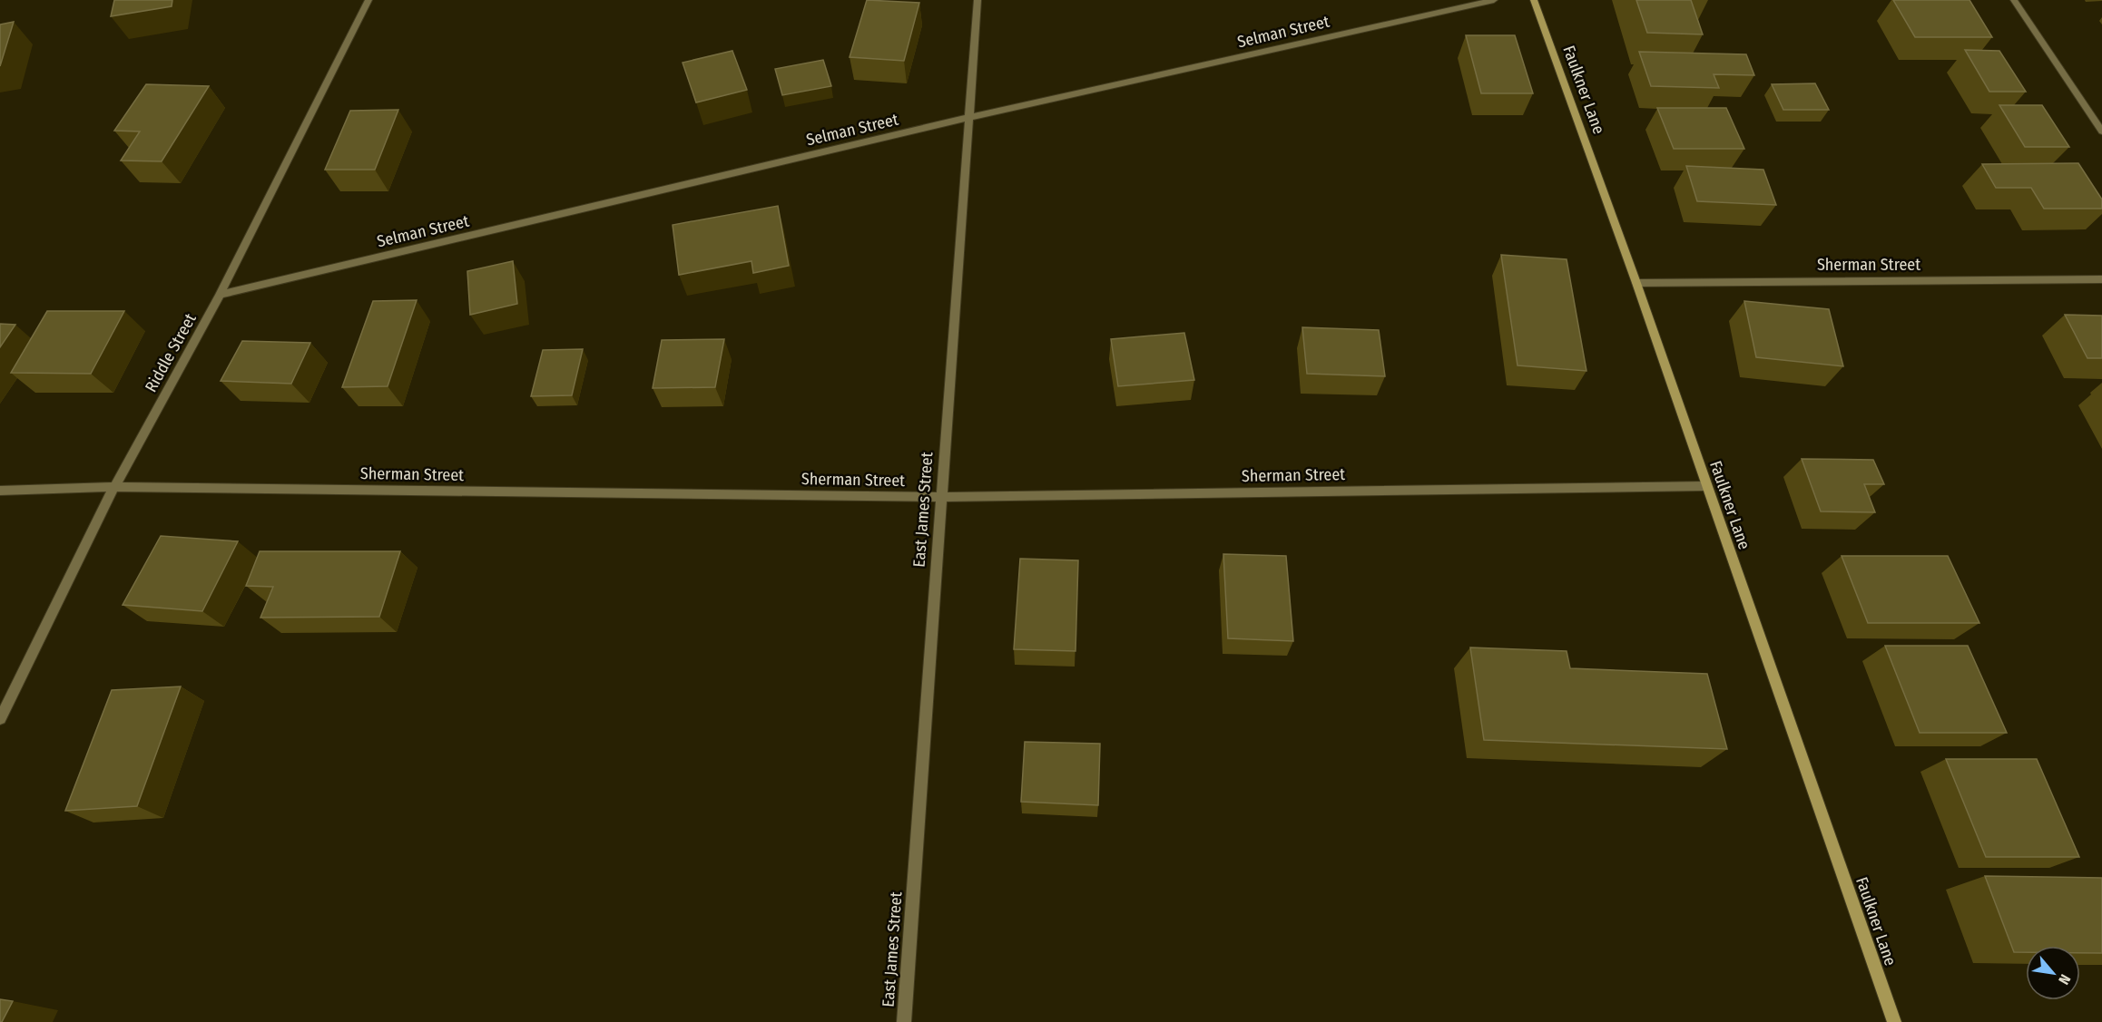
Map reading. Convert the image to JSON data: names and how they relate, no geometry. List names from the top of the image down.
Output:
{
  "streets": {
    "street": [
      "Selman Street",
      "Faulkner Lane",
      "Sherman Street",
      "Riddle Street",
      "East James Street"
    ]
  },
  "crossings": [
    ["Selman Street", "Riddle Street"],
    ["Selman Street", "East James Street"],
    ["Faulkner Lane", "Sherman Street"],
    ["Sherman Street", "Riddle Street"],
    ["Sherman Street", "East James Street"]
  ],
  "north": "bottom right"
}
